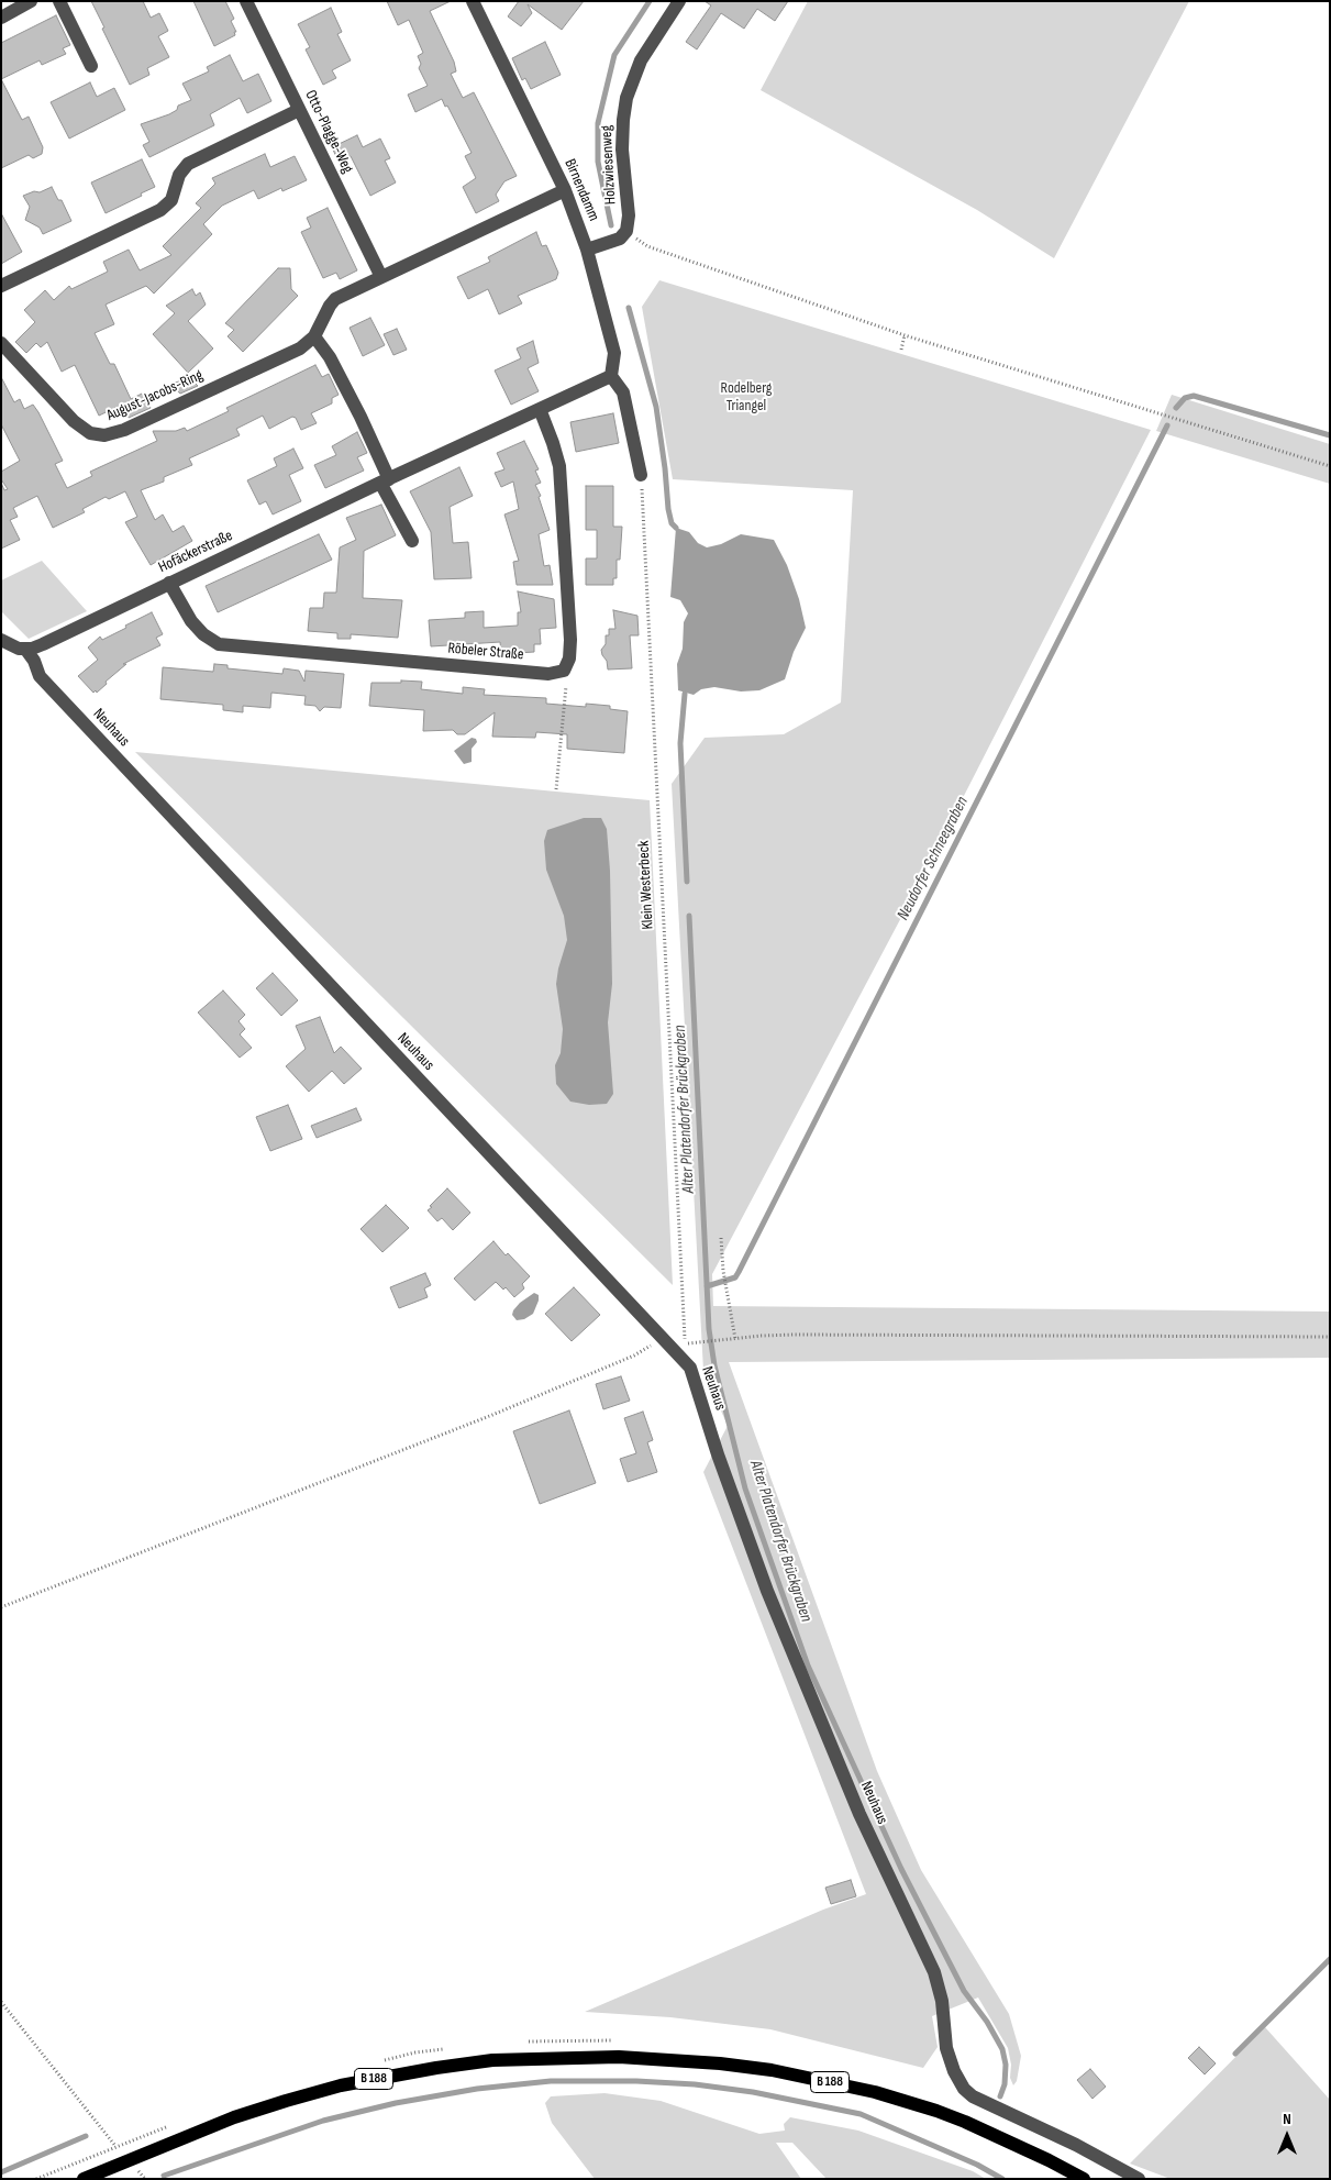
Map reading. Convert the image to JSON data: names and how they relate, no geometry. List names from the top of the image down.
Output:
{
  "streets": {
    "main road": ["B 188"],
    "street": [
      "Otto-Plagge-Weg",
      "Holzwiesenweg",
      "Birnendamm",
      "August-Jacobs-Ring",
      "Hofäckerstraße",
      "Röbeler Straße",
      "Neuhaus"
    ],
    "path": ["Klein Westerbeck"]
  },
  "crossings": [
    ["Birnendamm", "Hofäckerstraße"],
    ["Hofäckerstraße", "Röbeler Straße"],
    ["Hofäckerstraße", "Neuhaus"],
    ["Neuhaus", "Klein Westerbeck"]
  ],
  "water": ["Neudorfer Schneegraben", "Alter Platendorfer Brückgraben"],
  "parks": ["Rodelberg Triangel"],
  "north": "top"
}
